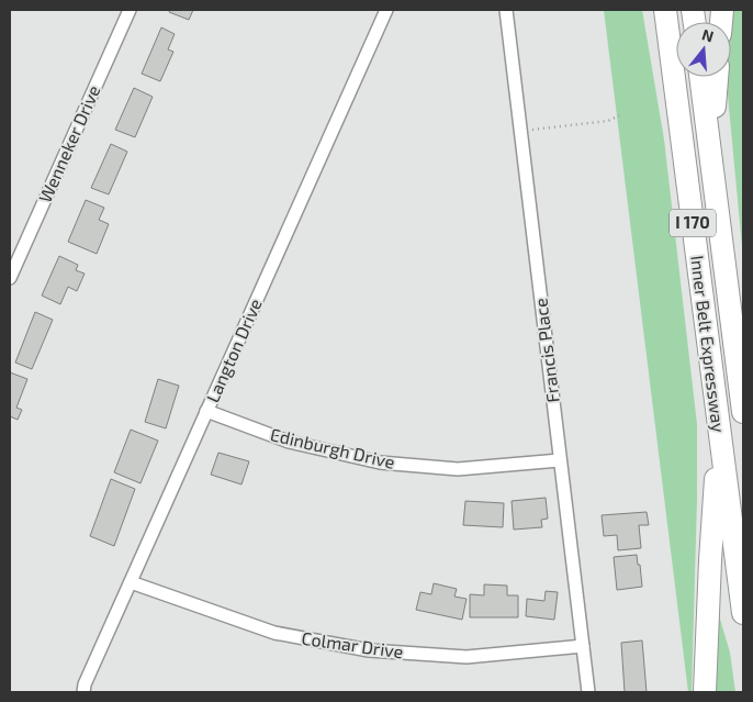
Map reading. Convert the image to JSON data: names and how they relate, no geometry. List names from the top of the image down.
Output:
{
  "streets": {
    "highway": ["I 170", "Inner Belt Expressway"],
    "street": [
      "Wenneker Drive",
      "Langton Drive",
      "Francis Place",
      "Edinburgh Drive",
      "Colmar Drive"
    ]
  },
  "crossings": [
    ["Langton Drive", "Edinburgh Drive"],
    ["Langton Drive", "Colmar Drive"],
    ["Francis Place", "Edinburgh Drive"],
    ["Francis Place", "Colmar Drive"]
  ],
  "north": "top"
}
